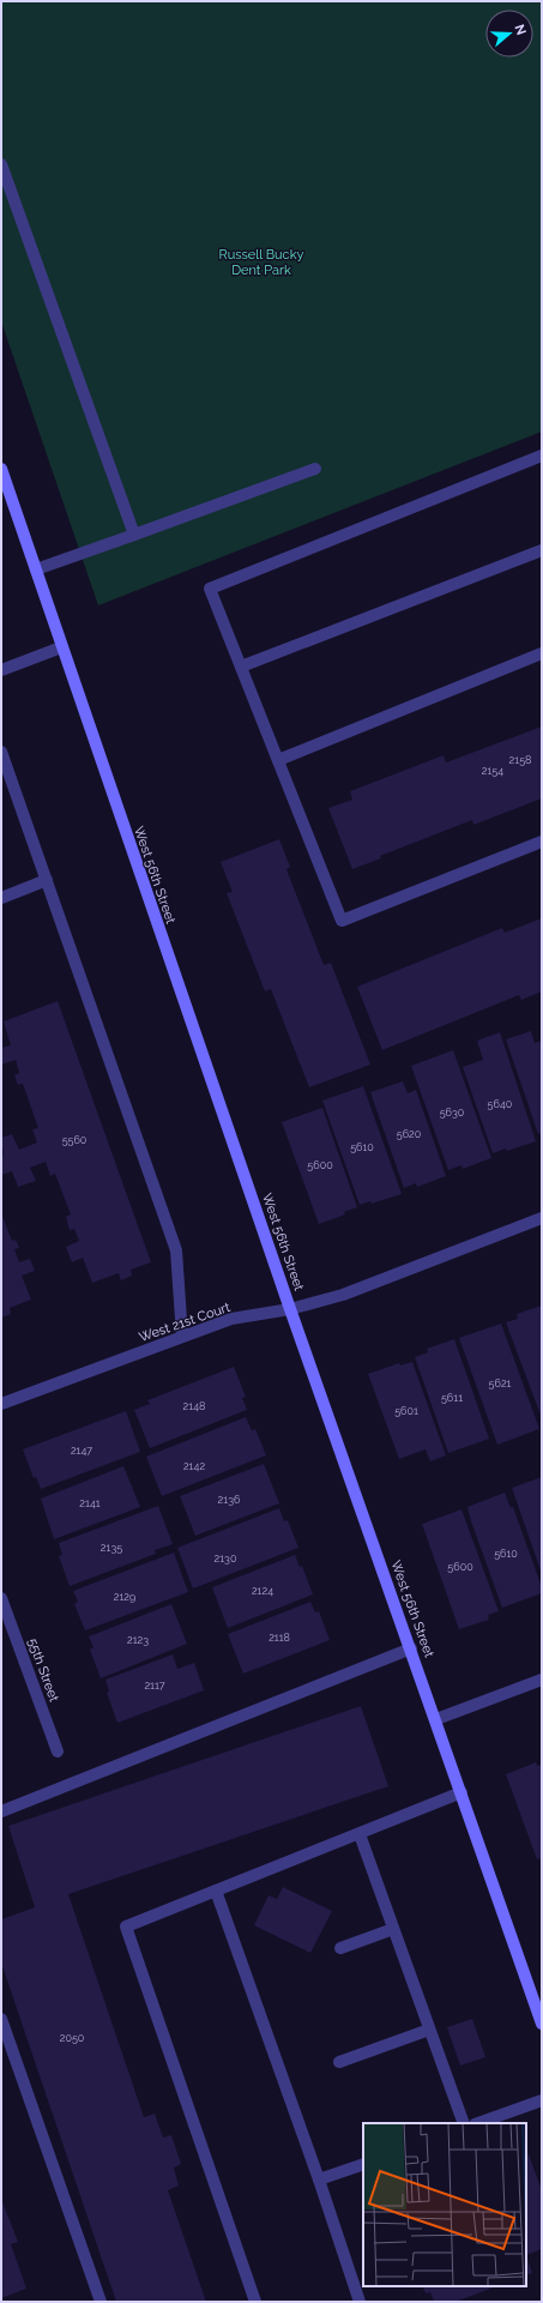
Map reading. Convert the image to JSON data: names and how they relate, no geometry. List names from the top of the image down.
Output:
{
  "streets": {
    "street": ["West 56th Street", "West 21st Court", "55th Street"]
  },
  "crossings": [
    ["West 56th Street", "West 21st Court"]
  ],
  "parks": ["Russell Bucky Dent Park"],
  "house_numbers": [
    "2158",
    "2154",
    "5640",
    "5630",
    "5620",
    "5560",
    "5610",
    "5600",
    "5621",
    "5611",
    "2148",
    "5601",
    "2147",
    "2142",
    "2136",
    "2141",
    "2135",
    "5610",
    "2130",
    "5600",
    "2124",
    "2129",
    "2118",
    "2123",
    "2117",
    "2050"
  ],
  "north": "right"
}
